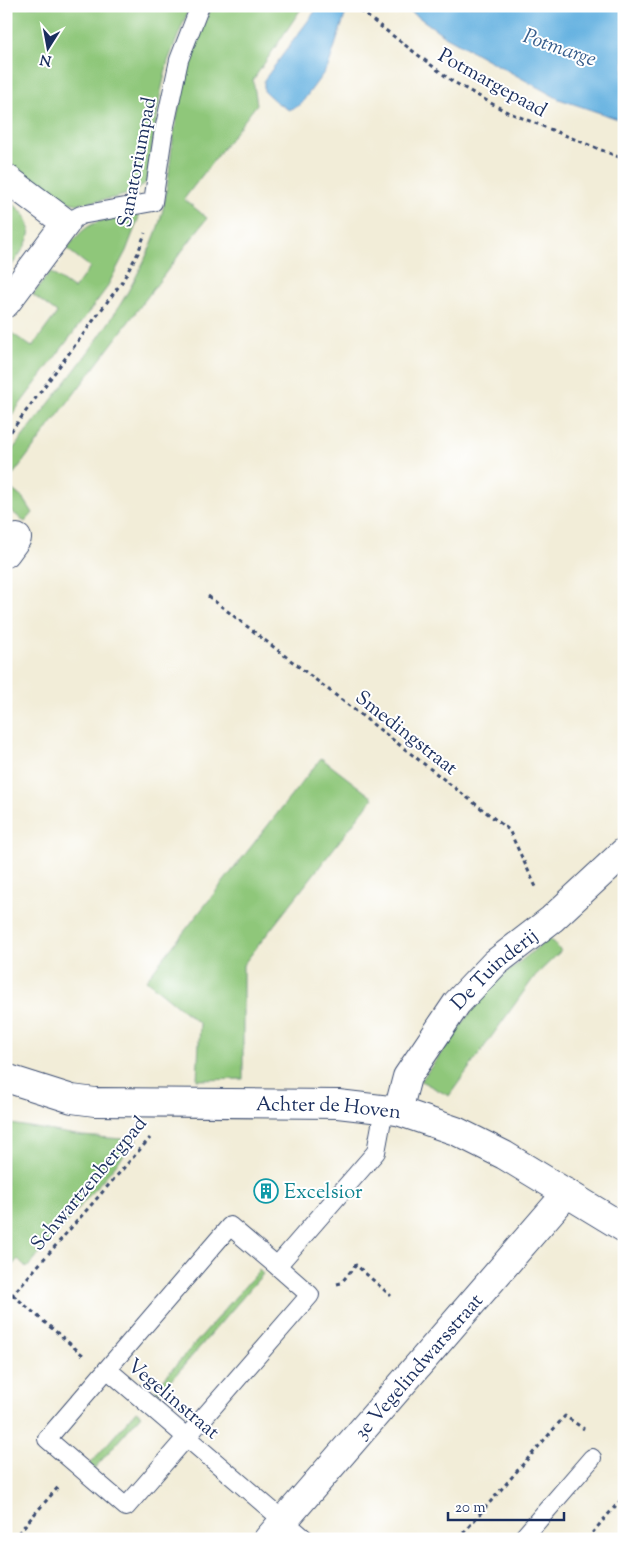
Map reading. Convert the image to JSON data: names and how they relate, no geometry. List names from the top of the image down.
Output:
{
  "streets": {
    "street": ["De Tuinderij", "Achter de Hoven", "3e Vegelindwarsstraat"],
    "lane": ["Sanatoriumpad", "Vegelinstraat"],
    "path": ["Potmargepaad", "Smedingstraat", "Schwartzenbergpad"]
  },
  "crossings": [
    ["Smedingstraat", "De Tuinderij"],
    ["De Tuinderij", "Achter de Hoven"],
    ["Achter de Hoven", "Schwartzenbergpad"],
    ["Achter de Hoven", "3e Vegelindwarsstraat"],
    ["Schwartzenbergpad", "Vegelinstraat"],
    ["3e Vegelindwarsstraat", "Vegelinstraat"]
  ],
  "water": ["Potmarge"],
  "places": {
    "building": ["Excelsior"]
  },
  "scale_bar": "20 m",
  "north": "bottom"
}
